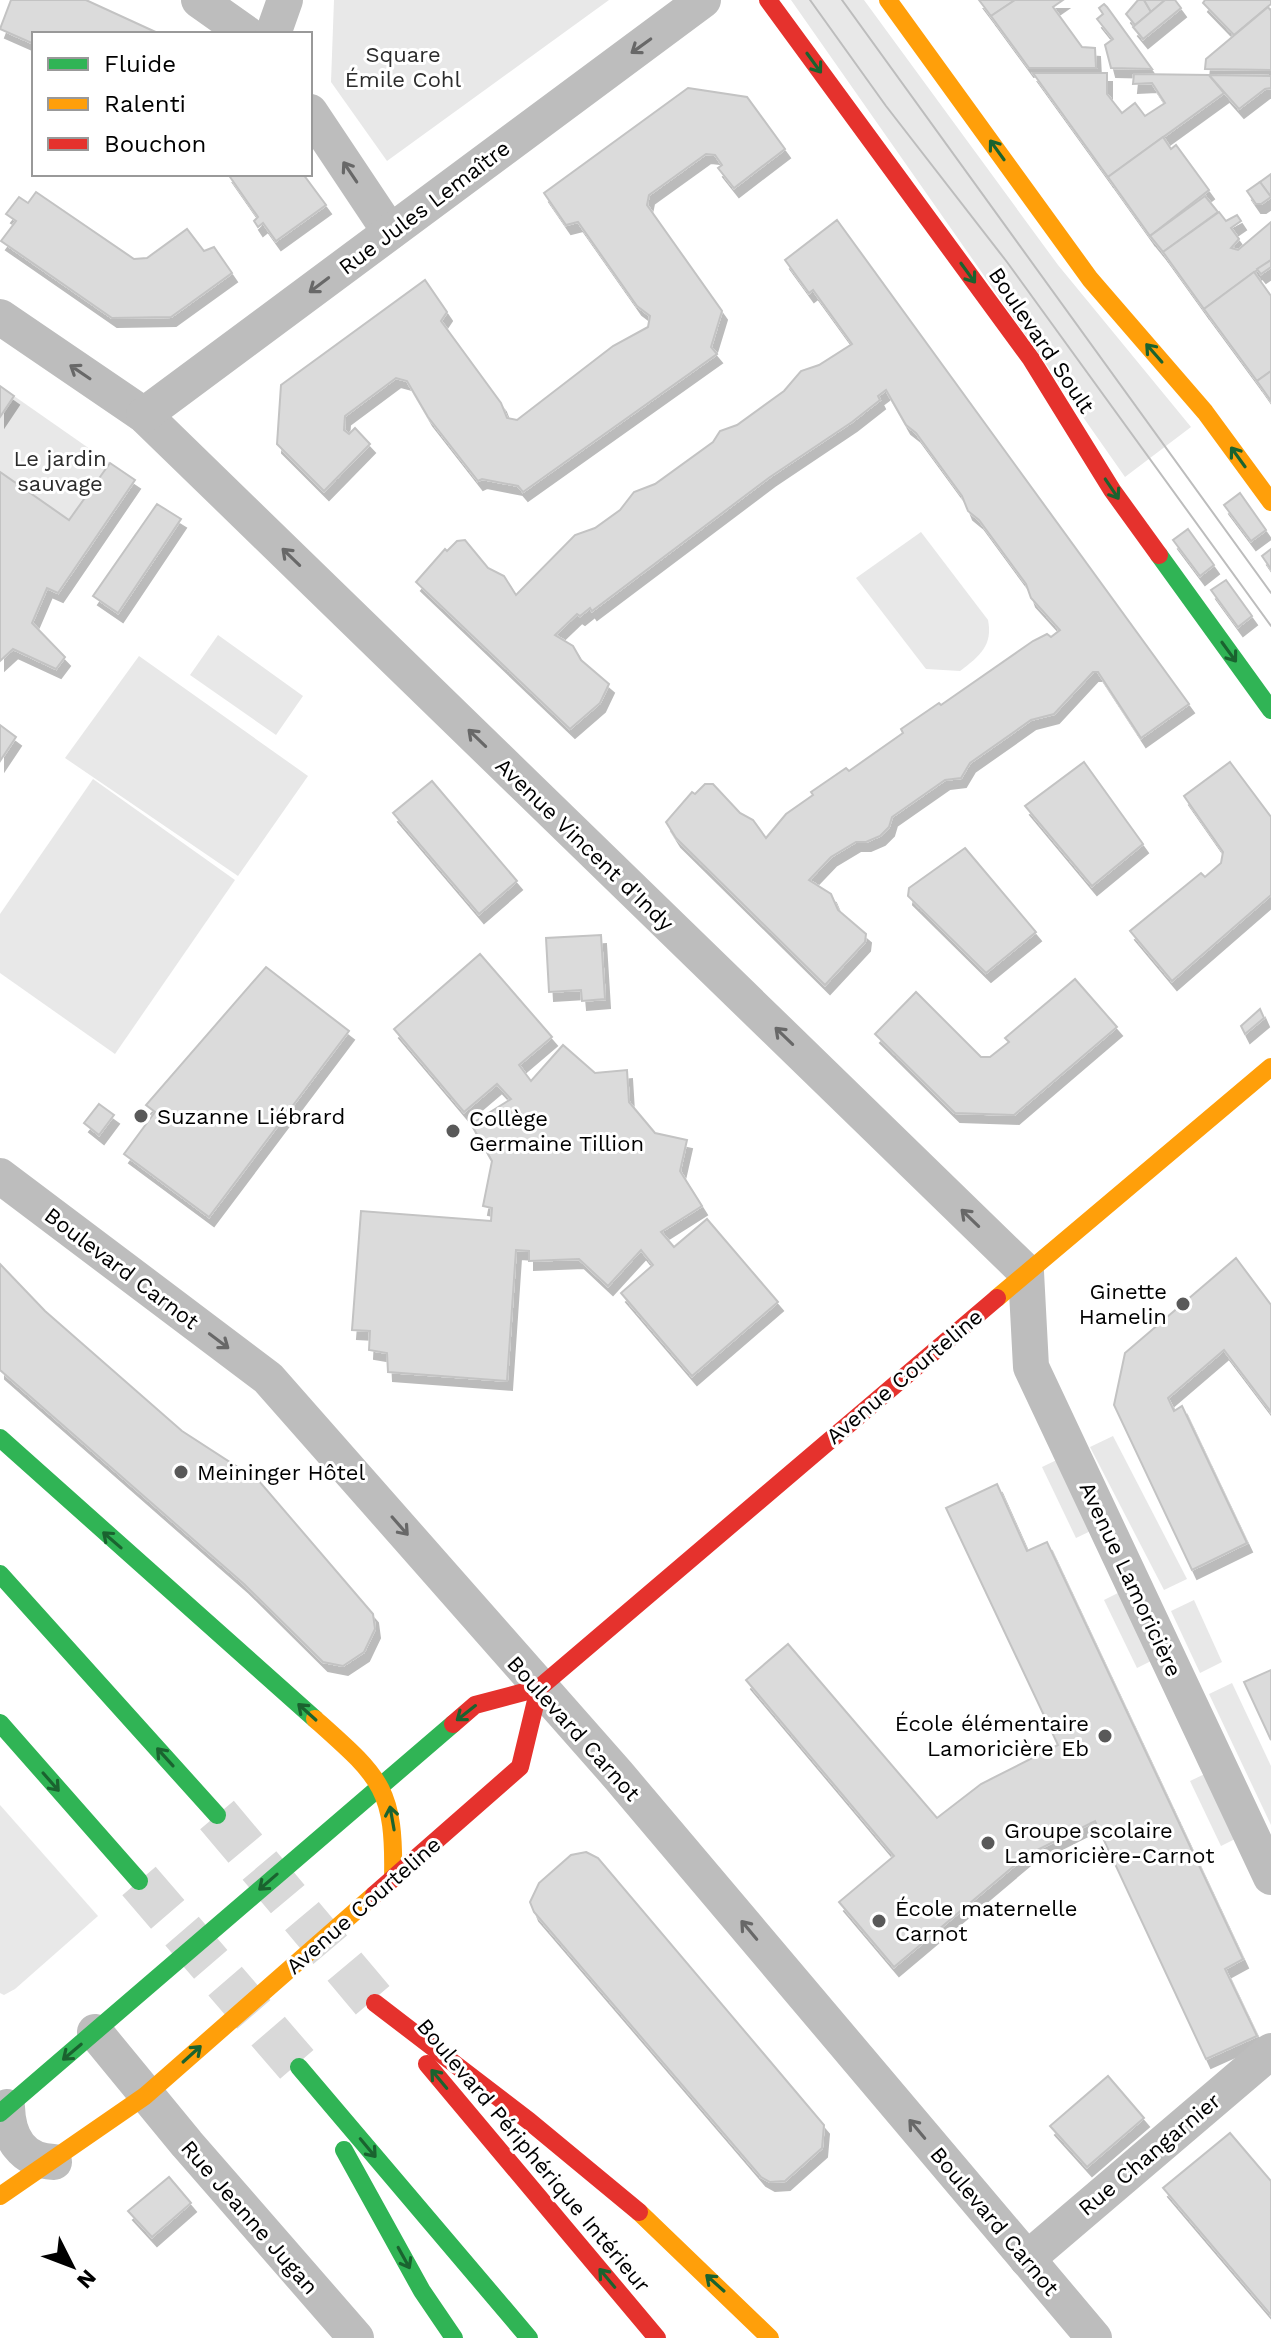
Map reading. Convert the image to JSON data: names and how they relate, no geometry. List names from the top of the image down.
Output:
{
  "streets": {
    "main road": ["Boulevard Soult", "Avenue Courteline", "Boulevard Périphérique Intérieur"],
    "street": [
      "Rue Jules Lemaître",
      "Avenue Vincent d'Indy",
      "Boulevard Carnot",
      "Avenue Lamoricière",
      "Rue Changarnier",
      "Rue Jeanne Jugan"
    ]
  },
  "crossings": [
    ["Rue Jules Lemaître", "Avenue Vincent d'Indy"],
    ["Avenue Vincent d'Indy", "Avenue Courteline"],
    ["Avenue Vincent d'Indy", "Avenue Lamoricière"],
    ["Boulevard Carnot", "Avenue Courteline"],
    ["Boulevard Carnot", "Rue Changarnier"],
    ["Avenue Courteline", "Avenue Lamoricière"],
    ["Avenue Courteline", "Rue Jeanne Jugan"]
  ],
  "one_way": ["Rue Jules Lemaître", "Avenue Vincent d'Indy"],
  "parks": ["Square Émile Cohl", "Le jardin sauvage"],
  "places": [
    "Suzanne Liébrard",
    "Collège Germaine Tillion",
    "Ginette Hamelin",
    "Meininger Hôtel",
    "École élémentaire Lamoricière Eb",
    "Groupe scolaire Lamoricière-Carnot",
    "École maternelle Carnot"
  ],
  "legend": ["Fluide", "Ralenti", "Bouchon"],
  "north": "bottom right"
}
